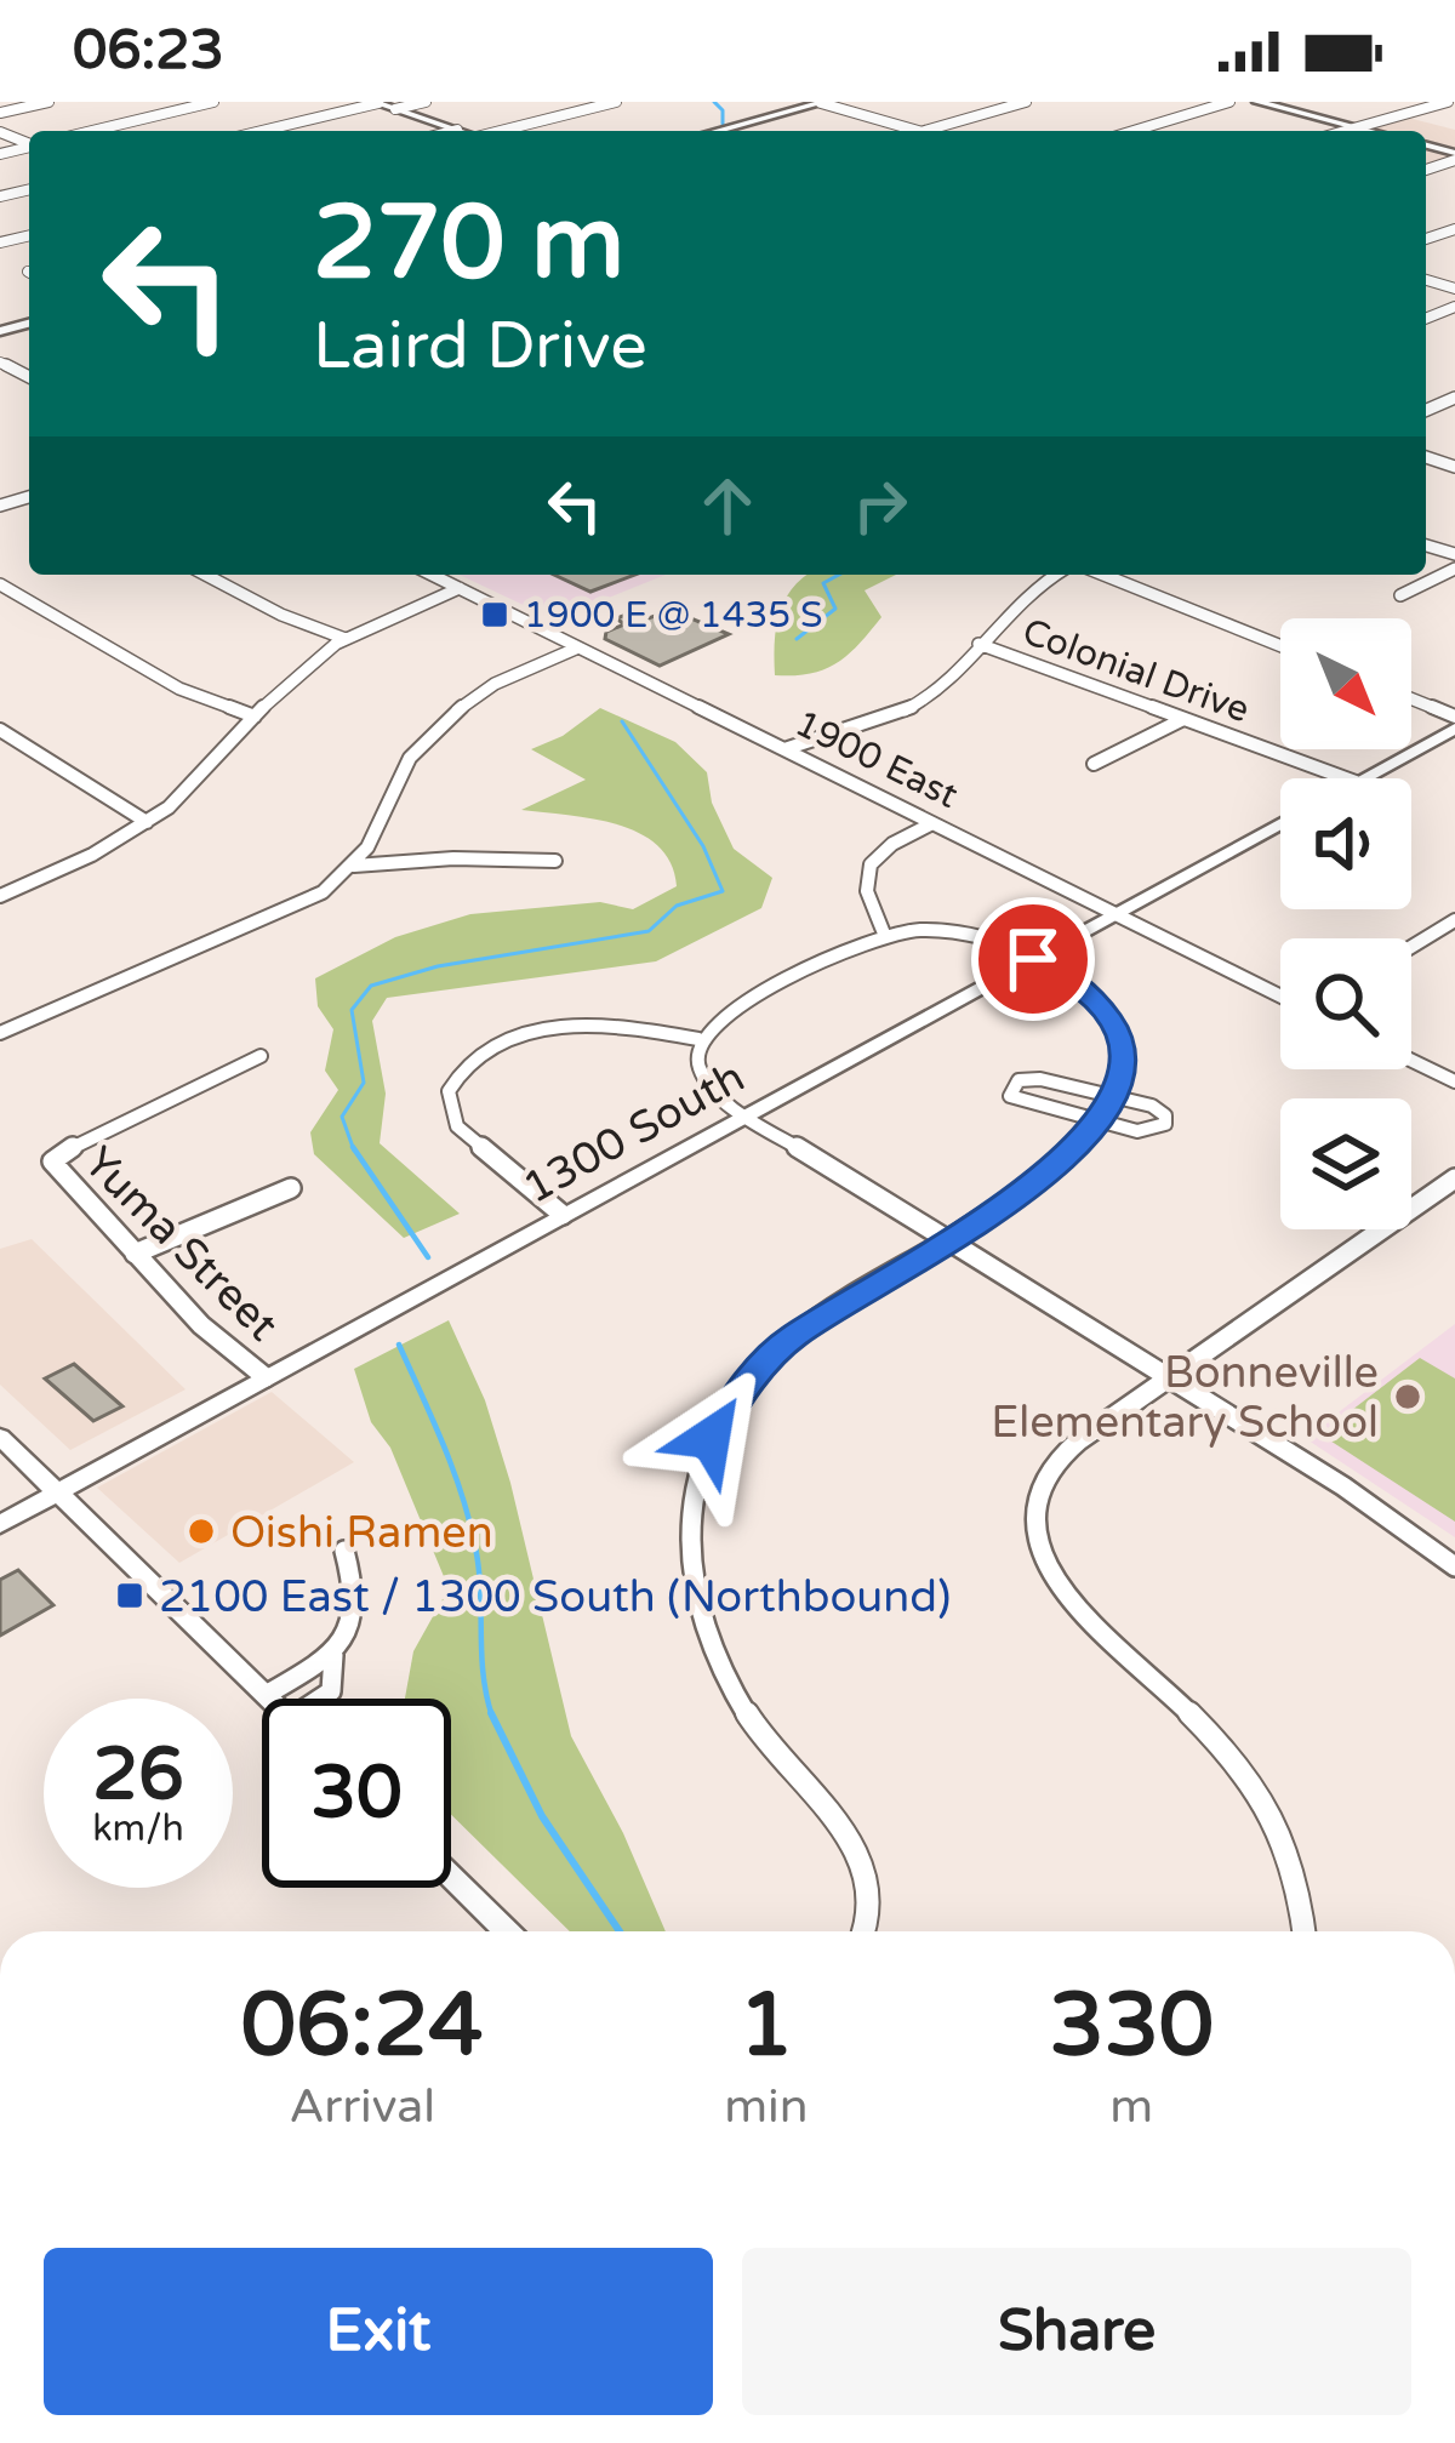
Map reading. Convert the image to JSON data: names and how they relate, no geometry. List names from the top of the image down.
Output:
{
  "streets": {
    "street": [
      "Colonial Drive",
      "1900 East",
      "1300 South",
      "Yuma Street"
    ]
  },
  "crossings": [
    ["1900 East", "1300 South"],
    ["1300 South", "Yuma Street"]
  ],
  "places": {
    "transit": ["1900 E @ 1435 S", "2100 East / 1300 South (Northbound)"],
    "other": ["Bonneville Elementary School", "Oishi Ramen"]
  },
  "north": "bottom right",
  "page": {
    "status": "06:23",
    "turn": ["270 m", "Laird Drive"],
    "speed": "26 km/h",
    "limit": "30",
    "eta": [
      "06:24",
      "Arrival",
      "1",
      "min",
      "330",
      "m"
    ],
    "buttons": ["Exit", "Share"]
  }
}
